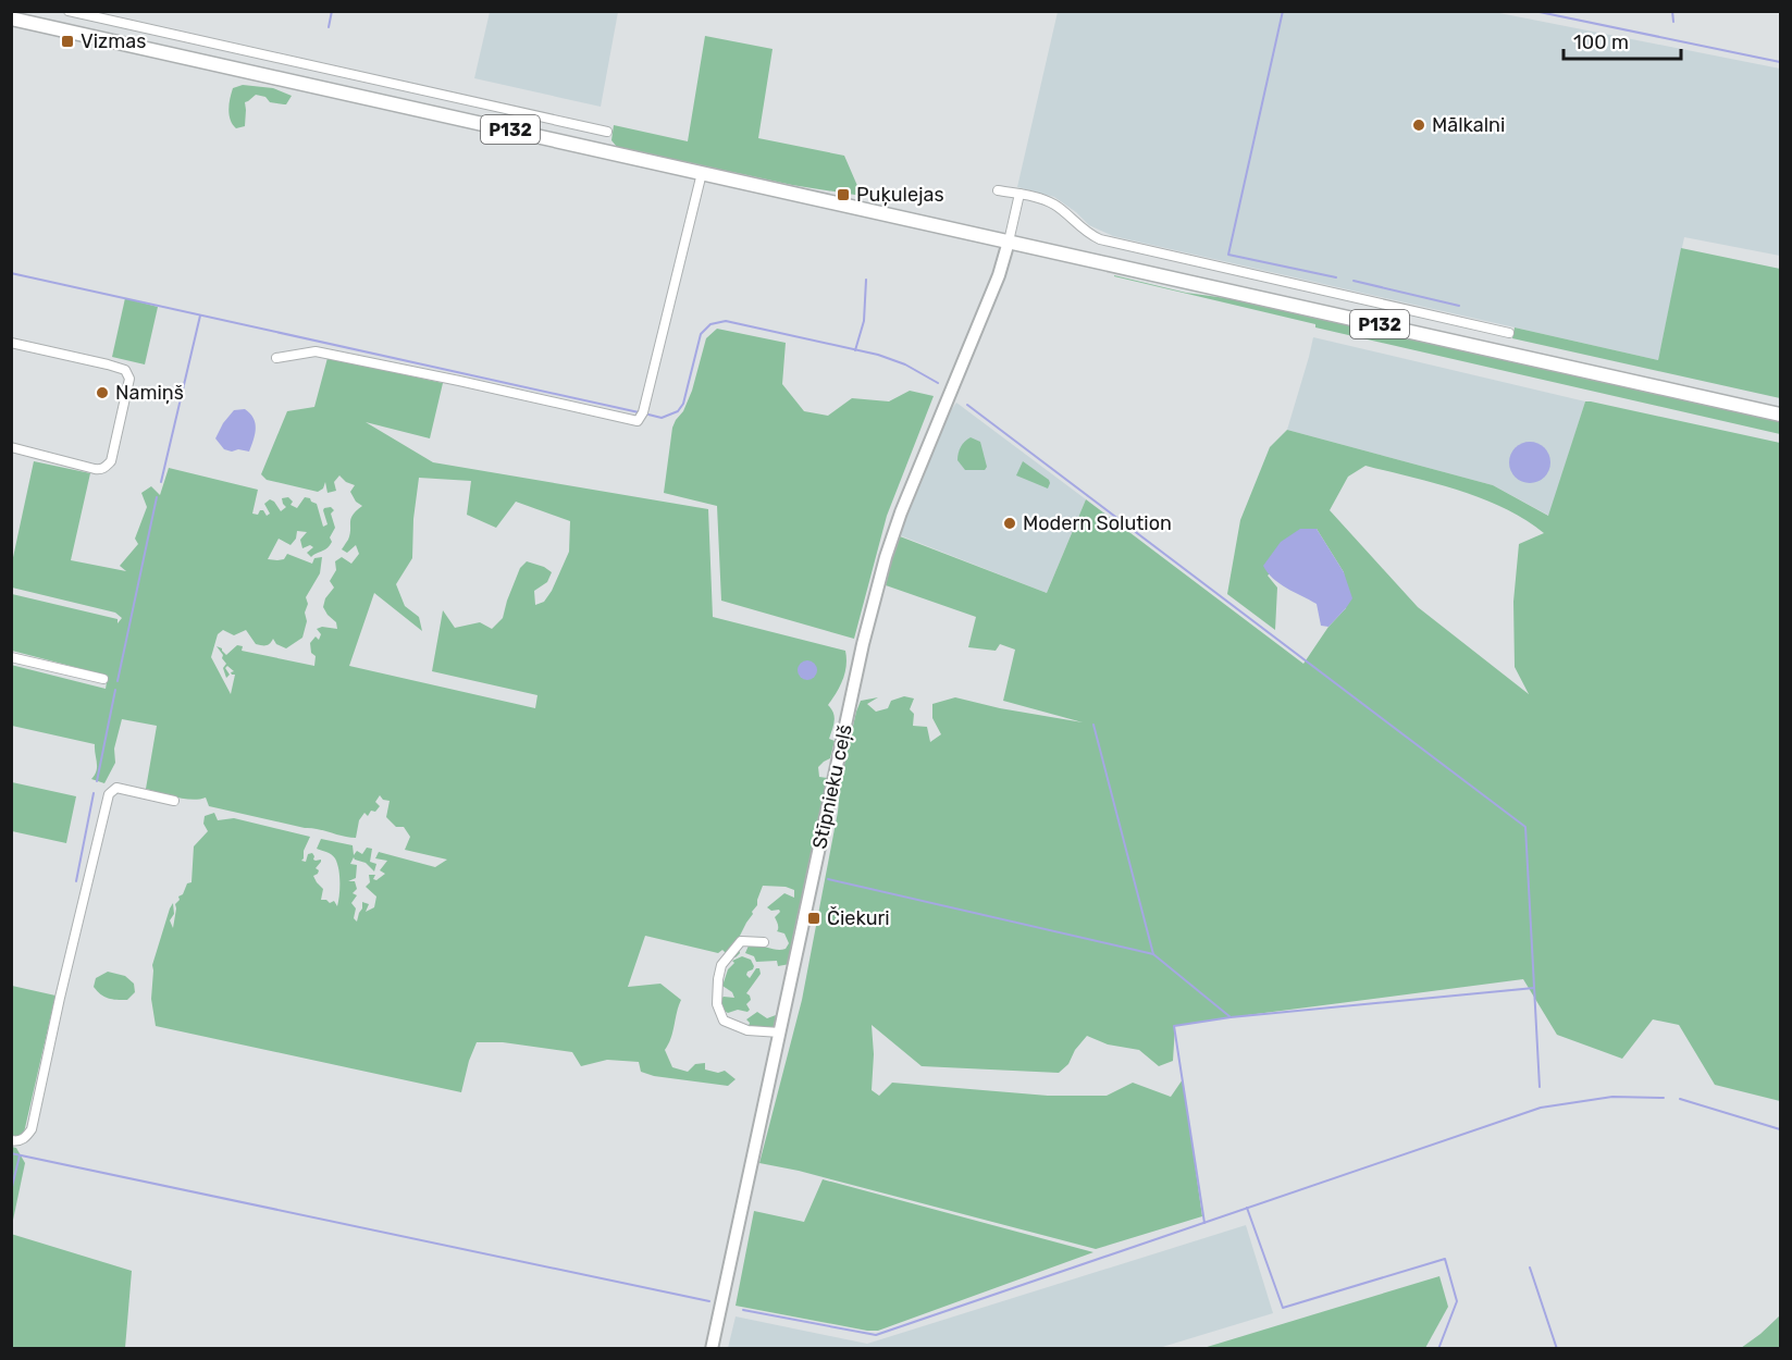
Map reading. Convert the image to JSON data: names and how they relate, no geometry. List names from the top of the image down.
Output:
{
  "streets": {
    "main road": ["P132", "Stīpnieku ceļš"]
  },
  "crossings": [
    ["P132", "Stīpnieku ceļš"]
  ],
  "places": {
    "transit": ["Vizmas", "Puķulejas", "Čiekuri"],
    "other": ["Mālkalni", "Namiņš", "Modern Solution"]
  },
  "scale_bar": "100 m"
}
